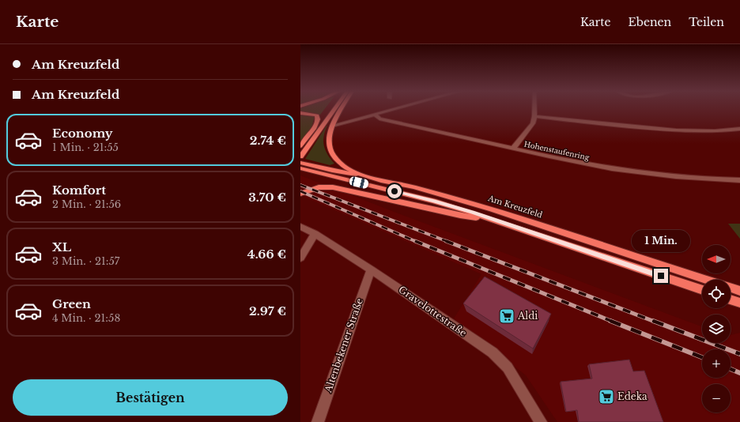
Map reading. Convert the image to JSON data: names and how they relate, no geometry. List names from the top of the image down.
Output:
{
  "streets": {
    "main road": ["Am Kreuzfeld"],
    "street": ["Hohenstaufenring", "Gravelottestraße", "Altenbekener Straße"]
  },
  "crossings": [
    ["Gravelottestraße", "Altenbekener Straße"]
  ],
  "places": {
    "supermarket": ["Aldi", "Edeka"]
  },
  "north": "left",
  "page": {
    "header": "Karte",
    "nav": ["Karte", "Ebenen", "Teilen"],
    "banner": ["Am Kreuzfeld", "Am Kreuzfeld"],
    "list": [
      {
        "name": "Economy",
        "note": "1 Min. · 21:55",
        "value": "2.74 €"
      },
      {
        "name": "Komfort",
        "note": "2 Min. · 21:56",
        "value": "3.70 €"
      },
      {
        "name": "XL",
        "note": "3 Min. · 21:57",
        "value": "4.66 €"
      },
      {
        "name": "Green",
        "note": "4 Min. · 21:58",
        "value": "2.97 €"
      }
    ],
    "bubble": "1 Min.",
    "map_buttons": ["+", "−"],
    "buttons": "Bestätigen"
  }
}
